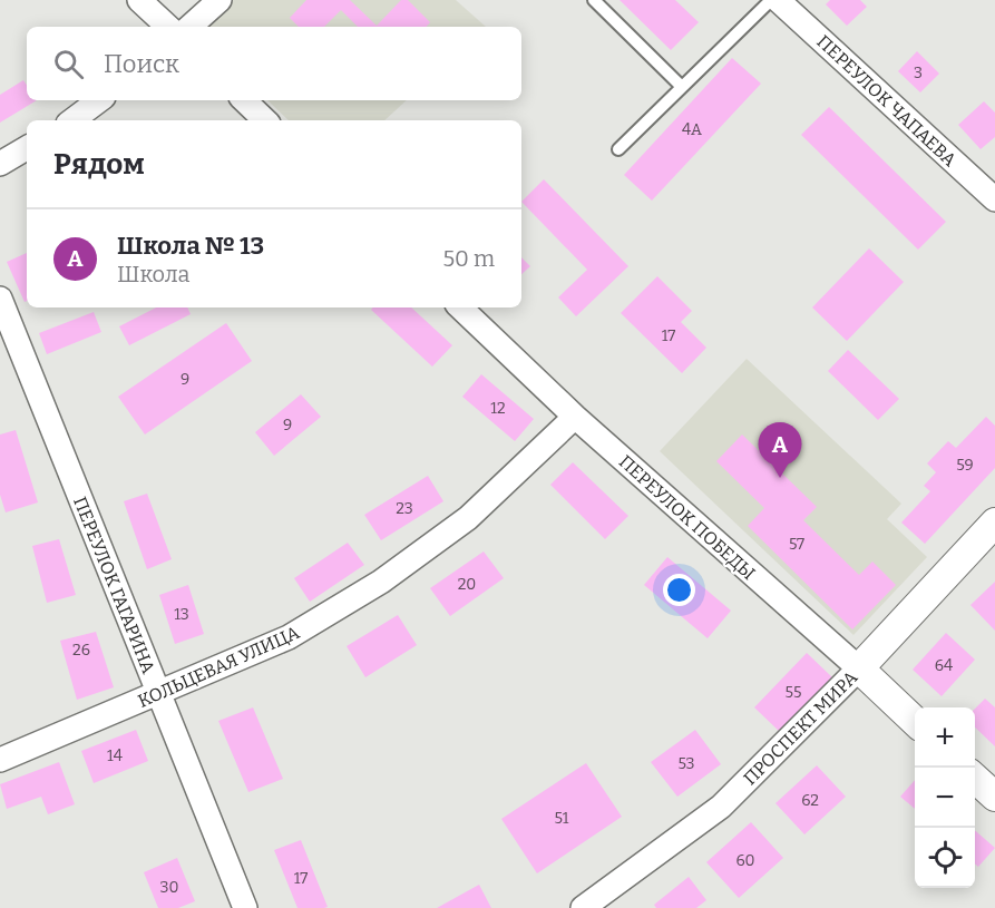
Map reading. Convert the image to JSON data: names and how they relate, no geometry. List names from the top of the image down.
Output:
{
  "streets": {
    "street": [
      "ПЕРЕУЛОК ЧАПАЕВА",
      "ПЕРЕУЛОК ПОБЕДЫ",
      "ПЕРЕУЛОК ГАГАРИНА",
      "КОЛЬЦЕВАЯ УЛИЦА",
      "ПРОСПЕКТ МИРА"
    ]
  },
  "crossings": [
    ["ПЕРЕУЛОК ПОБЕДЫ", "КОЛЬЦЕВАЯ УЛИЦА"],
    ["ПЕРЕУЛОК ПОБЕДЫ", "ПРОСПЕКТ МИРА"],
    ["ПЕРЕУЛОК ГАГАРИНА", "КОЛЬЦЕВАЯ УЛИЦА"]
  ],
  "house_numbers": [
    "3",
    "4А",
    "17",
    "9",
    "12",
    "9",
    "59",
    "23",
    "57",
    "20",
    "13",
    "26",
    "64",
    "55",
    "14",
    "53",
    "62",
    "51",
    "60",
    "17",
    "30"
  ],
  "page": {
    "search": "Поиск",
    "heading": "Рядом",
    "list": [
      {
        "mark": "A",
        "name": "Школа № 13",
        "note": "Школа",
        "value": "50 m"
      }
    ],
    "pins": "A",
    "map_buttons": ["+", "−"]
  }
}
